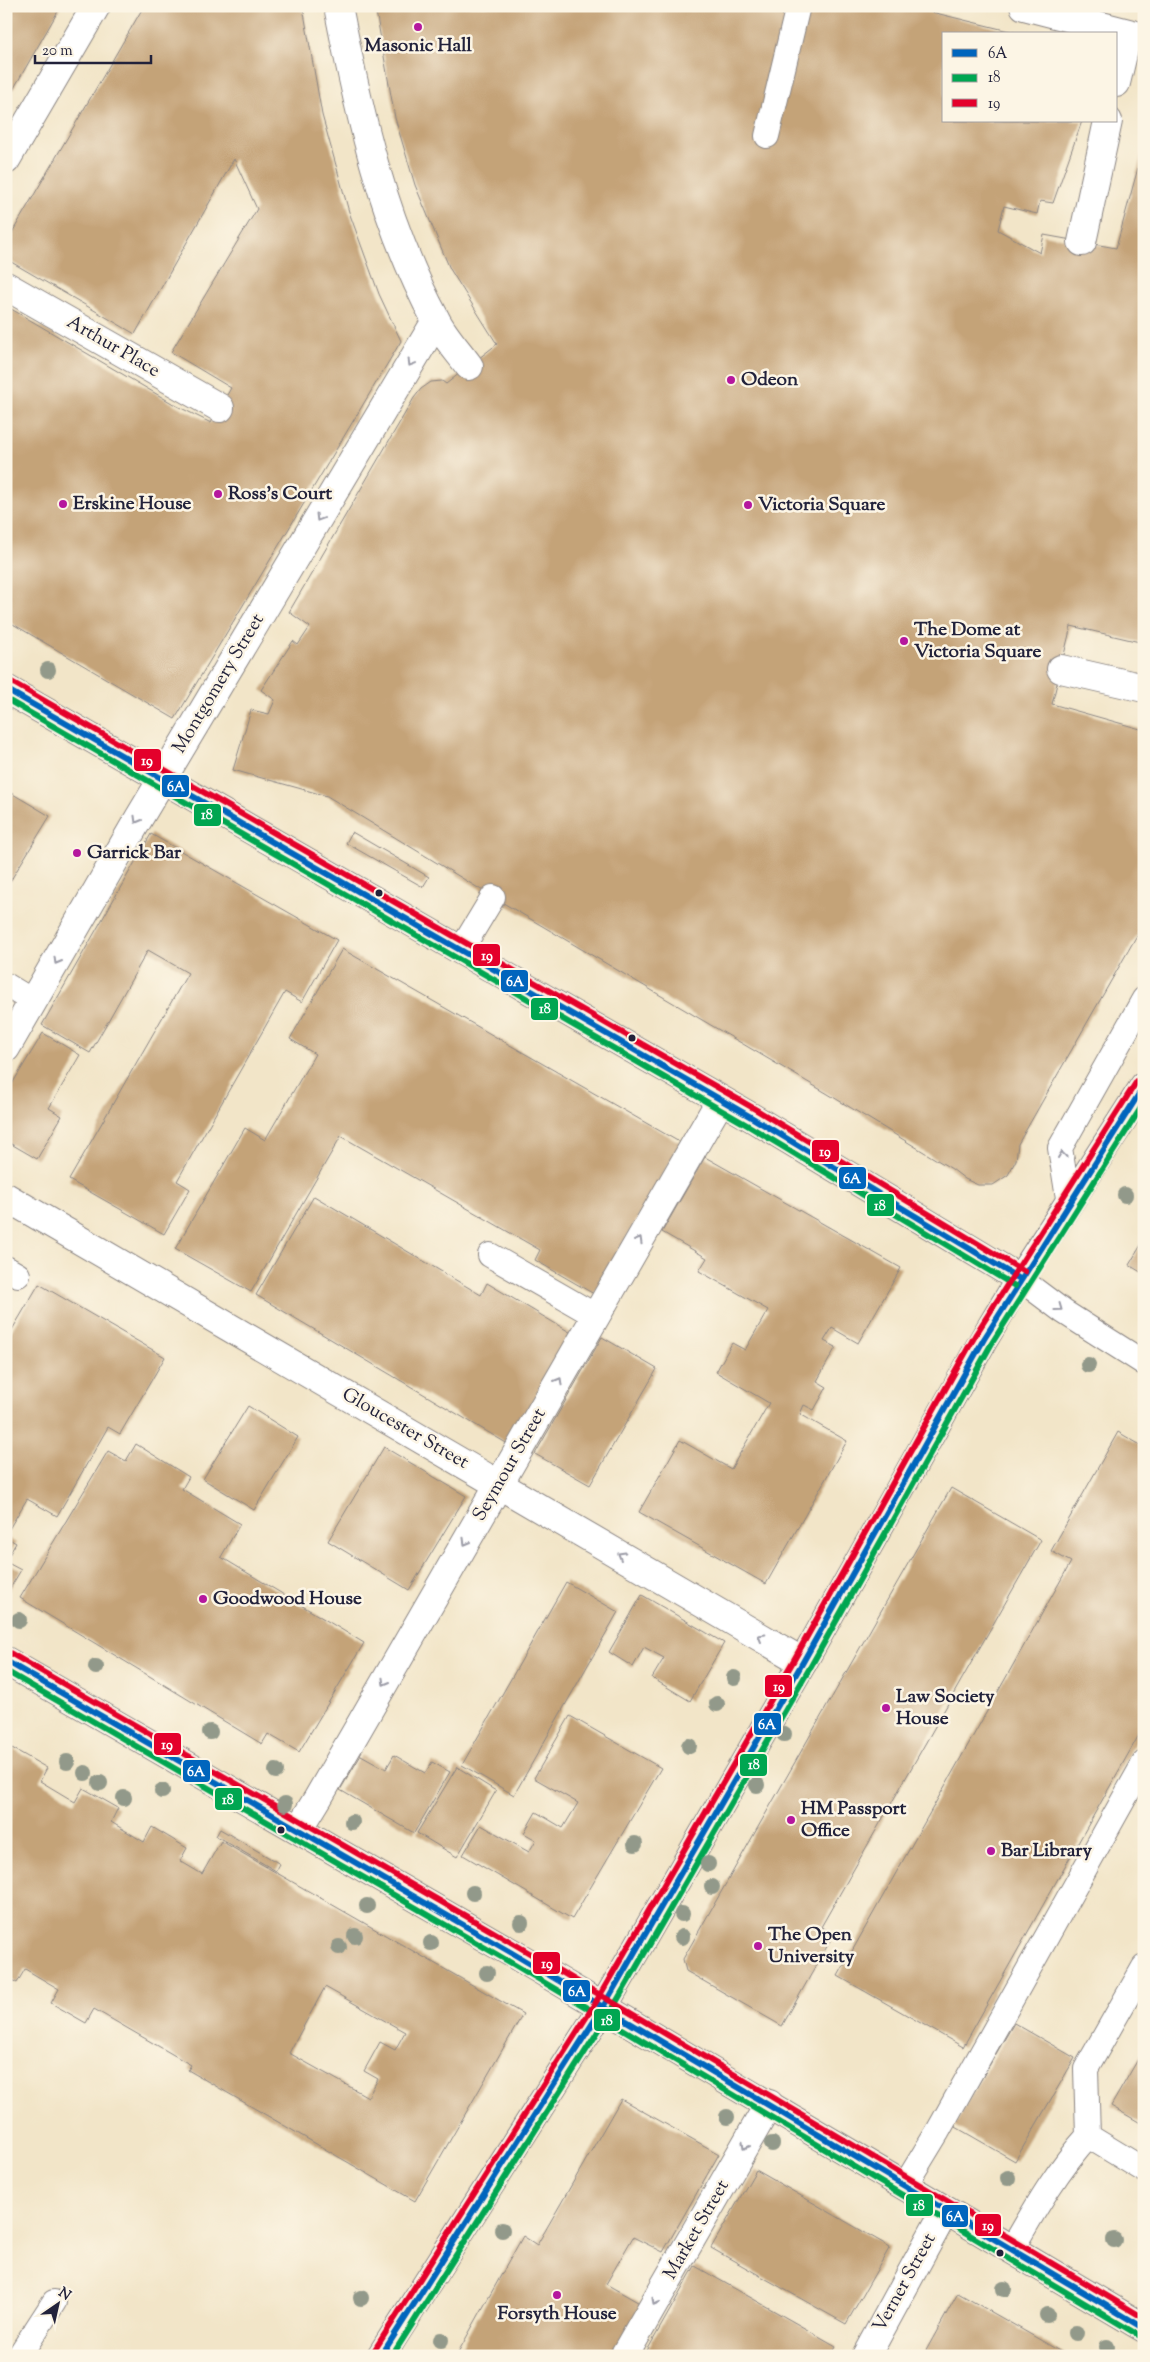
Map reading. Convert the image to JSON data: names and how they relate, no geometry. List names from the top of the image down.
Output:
{
  "streets": {
    "street": [
      "Arthur Place",
      "Montgomery Street",
      "Gloucester Street",
      "Seymour Street",
      "Market Street",
      "Verner Street"
    ]
  },
  "crossings": [
    ["Gloucester Street", "Seymour Street"]
  ],
  "one_way": ["Montgomery Street", "Gloucester Street"],
  "places": [
    "Masonic Hall",
    "Odeon",
    "Ross's Court",
    "Erskine House",
    "Victoria Square",
    "The Dome at Victoria Square",
    "Garrick Bar",
    "Goodwood House",
    "Law Society House",
    "HM Passport Office",
    "Bar Library",
    "The Open University",
    "Forsyth House"
  ],
  "lines": ["transit line 19", "transit line 6A", "transit line 18"],
  "legend": ["6A", "18", "19"],
  "scale_bar": "20 m",
  "north": "top right"
}
